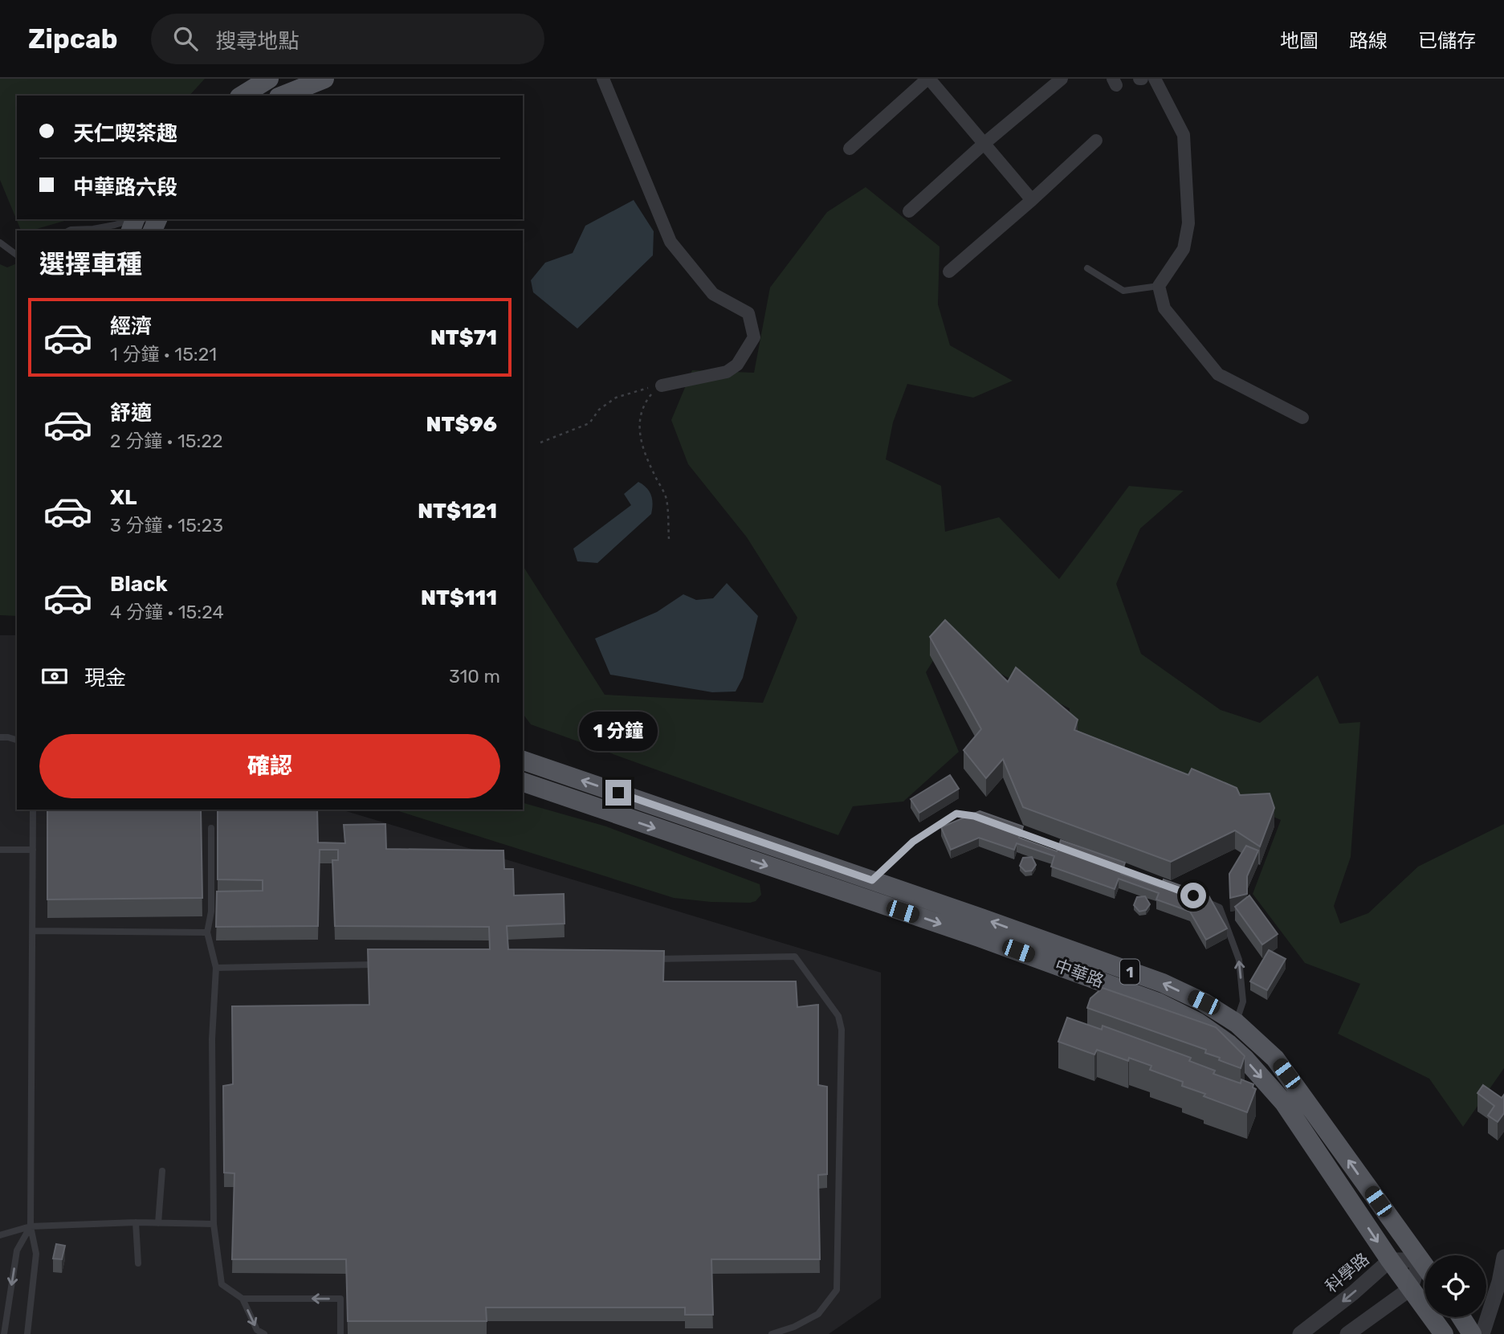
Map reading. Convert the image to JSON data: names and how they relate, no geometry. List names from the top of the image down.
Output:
{
  "streets": {
    "main road": ["1", "中華路"],
    "street": ["科學路"]
  },
  "crossings": [
    ["中華路", "科學路"]
  ],
  "page": {
    "header": "Zipcab",
    "search": "搜尋地點",
    "nav": ["地圖", "路線", "已儲存"],
    "banner": ["天仁喫茶趣", "中華路六段"],
    "heading": "選擇車種",
    "list": [
      {
        "name": "經濟",
        "note": "1 分鐘 · 15:21",
        "value": "NT$71"
      },
      {
        "name": "舒適",
        "note": "2 分鐘 · 15:22",
        "value": "NT$96"
      },
      {
        "name": "XL",
        "note": "3 分鐘 · 15:23",
        "value": "NT$121"
      },
      {
        "name": "Black",
        "note": "4 分鐘 · 15:24",
        "value": "NT$111"
      }
    ],
    "pay": ["現金", "310 m"],
    "bubble": "1 分鐘",
    "buttons": "確認"
  }
}
